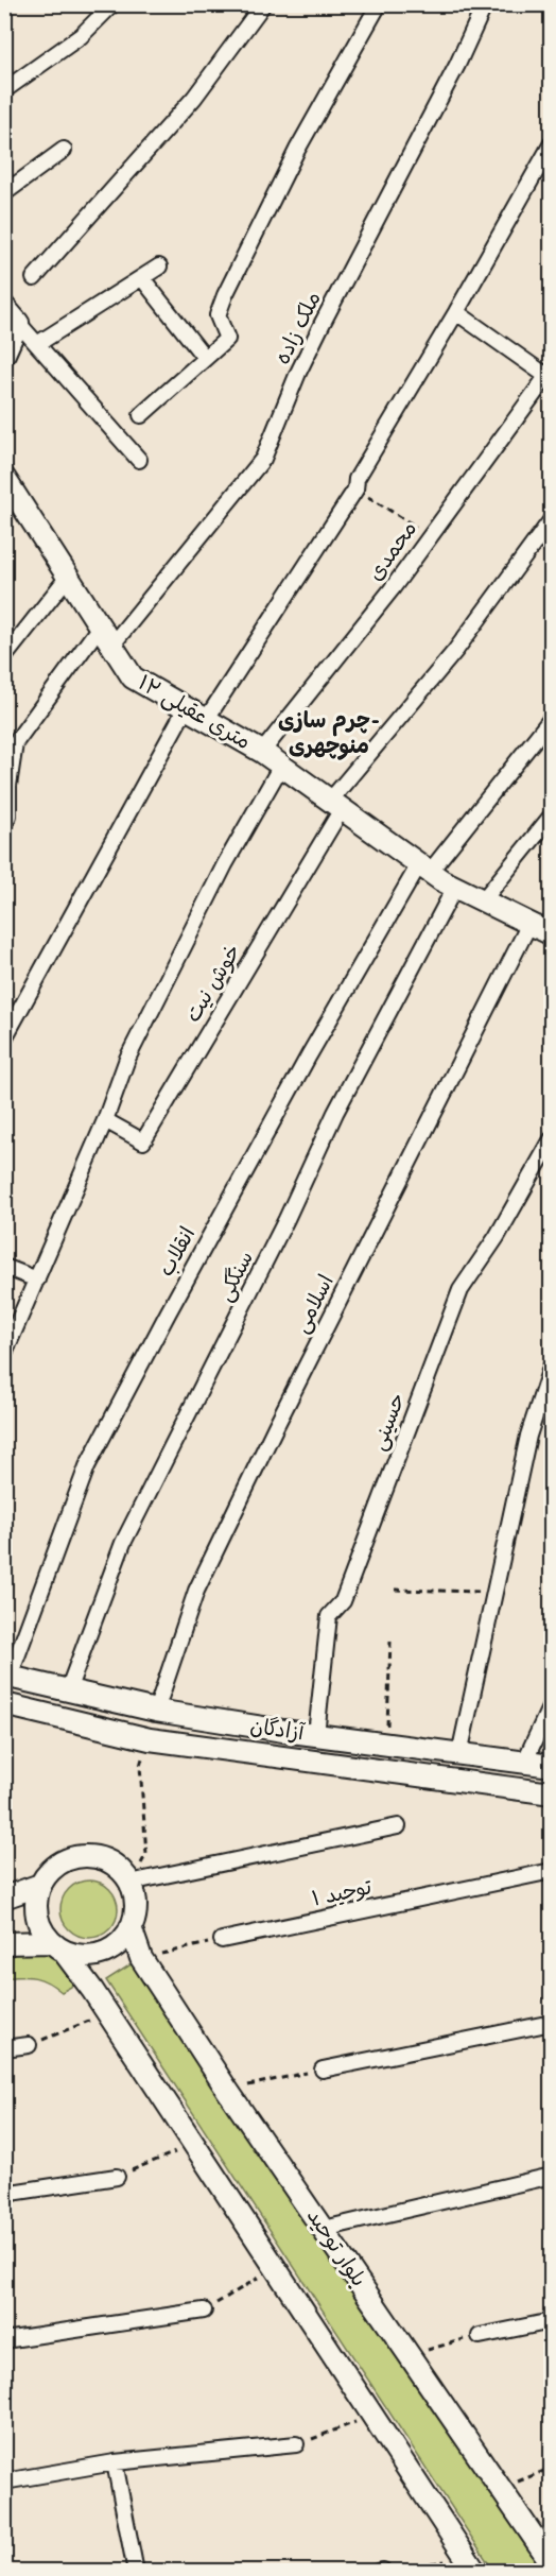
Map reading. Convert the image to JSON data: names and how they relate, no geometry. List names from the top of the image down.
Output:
{
  "streets": {
    "street": [
      "ملک زاده",
      "محمدی",
      "۱۲ متری عقیلی",
      "خوش نیت",
      "انقلاب",
      "سنگکی",
      "اسلامی",
      "حسینی",
      "آزادگان",
      "توحید ۱",
      "بلوار توحید"
    ]
  },
  "crossings": [
    ["ملک زاده", "۱۲ متری عقیلی"],
    ["محمدی", "۱۲ متری عقیلی"],
    ["۱۲ متری عقیلی", "خوش نیت"],
    ["۱۲ متری عقیلی", "انقلاب"],
    ["۱۲ متری عقیلی", "سنگکی"],
    ["۱۲ متری عقیلی", "اسلامی"],
    ["انقلاب", "آزادگان"],
    ["سنگکی", "آزادگان"],
    ["اسلامی", "آزادگان"],
    ["حسینی", "آزادگان"]
  ],
  "districts": ["چرم سازی- منوچهری"]
}
